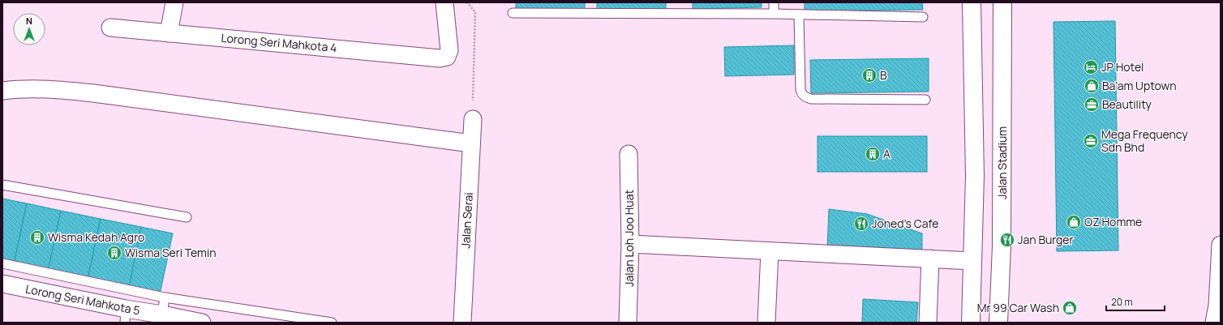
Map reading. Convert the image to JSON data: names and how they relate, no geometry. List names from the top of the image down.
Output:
{
  "streets": {
    "main road": ["Jalan Stadium"],
    "street": [
      "Lorong Seri Mahkota 4",
      "Jalan Serai",
      "Jalan Loh Joo Huat",
      "Lorong Seri Mahkota 5"
    ]
  },
  "places": {
    "hotel": ["JP Hotel"],
    "building": [
      "B",
      "A",
      "Wisma Kedah Agro",
      "Wisma Seri Temin"
    ],
    "shop": ["Ba'am Uptown", "OZ Homme", "Mr 99 Car Wash"],
    "office": ["Beautility", "Mega Frequency Sdn Bhd"],
    "restaurant": ["Joned's Cafe", "Jan Burger"]
  },
  "scale_bar": "20 m",
  "north": "top"
}
